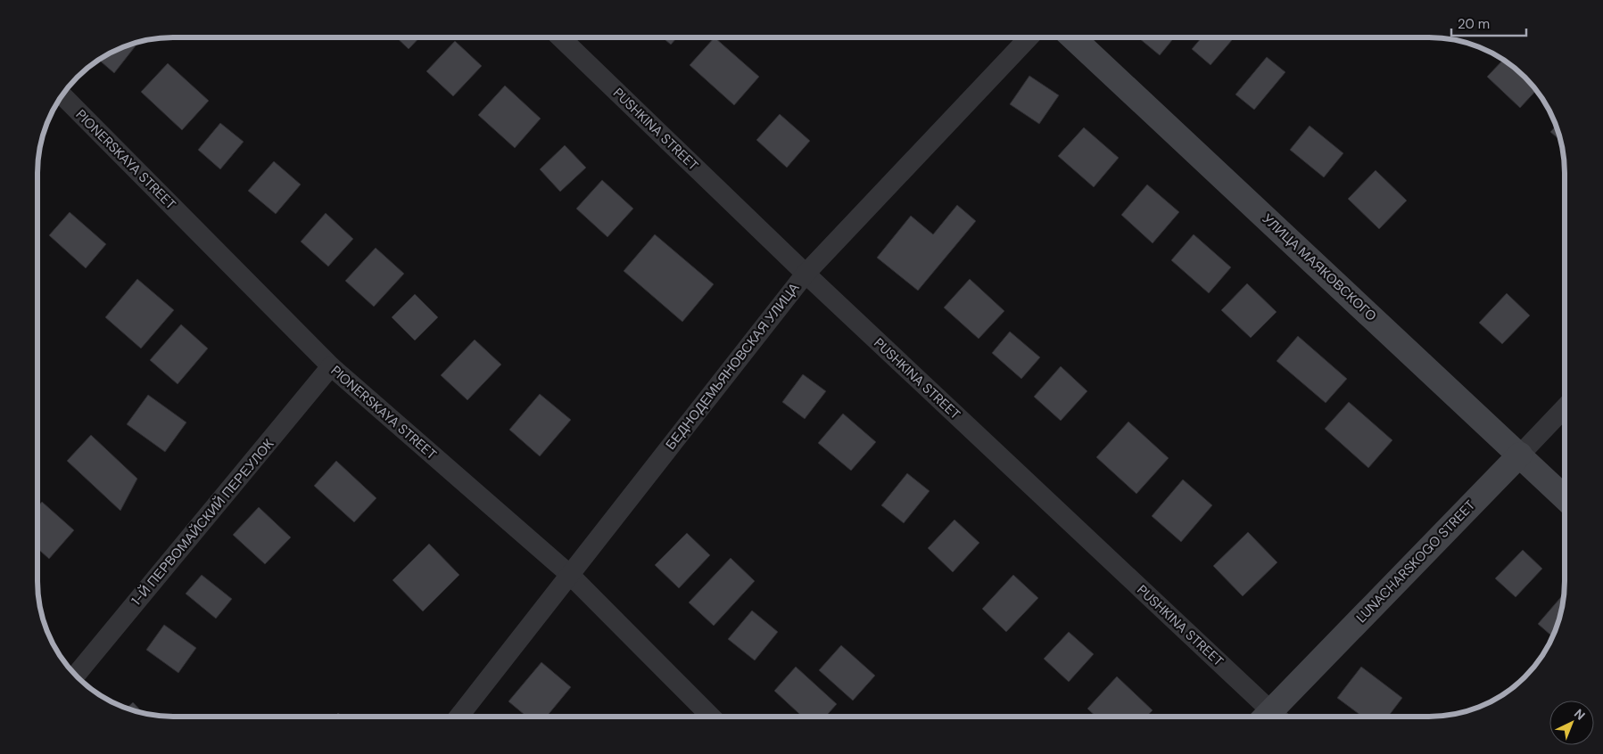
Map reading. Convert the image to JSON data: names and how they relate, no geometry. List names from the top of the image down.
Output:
{
  "streets": {
    "street": [
      "PUSHKINA STREET",
      "PIONERSKAYA STREET",
      "УЛИЦА МАЯКОВСКОГО",
      "БЕДНОДЕМЬЯНОВСКАЯ УЛИЦА",
      "1-Й ПЕРВОМАЙСКИЙ ПЕРЕУЛОК",
      "LUNACHARSKOGO STREET"
    ]
  },
  "crossings": [
    ["PUSHKINA STREET", "БЕДНОДЕМЬЯНОВСКАЯ УЛИЦА"],
    ["PIONERSKAYA STREET", "БЕДНОДЕМЬЯНОВСКАЯ УЛИЦА"],
    ["PIONERSKAYA STREET", "1-Й ПЕРВОМАЙСКИЙ ПЕРЕУЛОК"],
    ["УЛИЦА МАЯКОВСКОГО", "LUNACHARSKOGO STREET"]
  ],
  "scale_bar": "20 m",
  "north": "top right"
}
